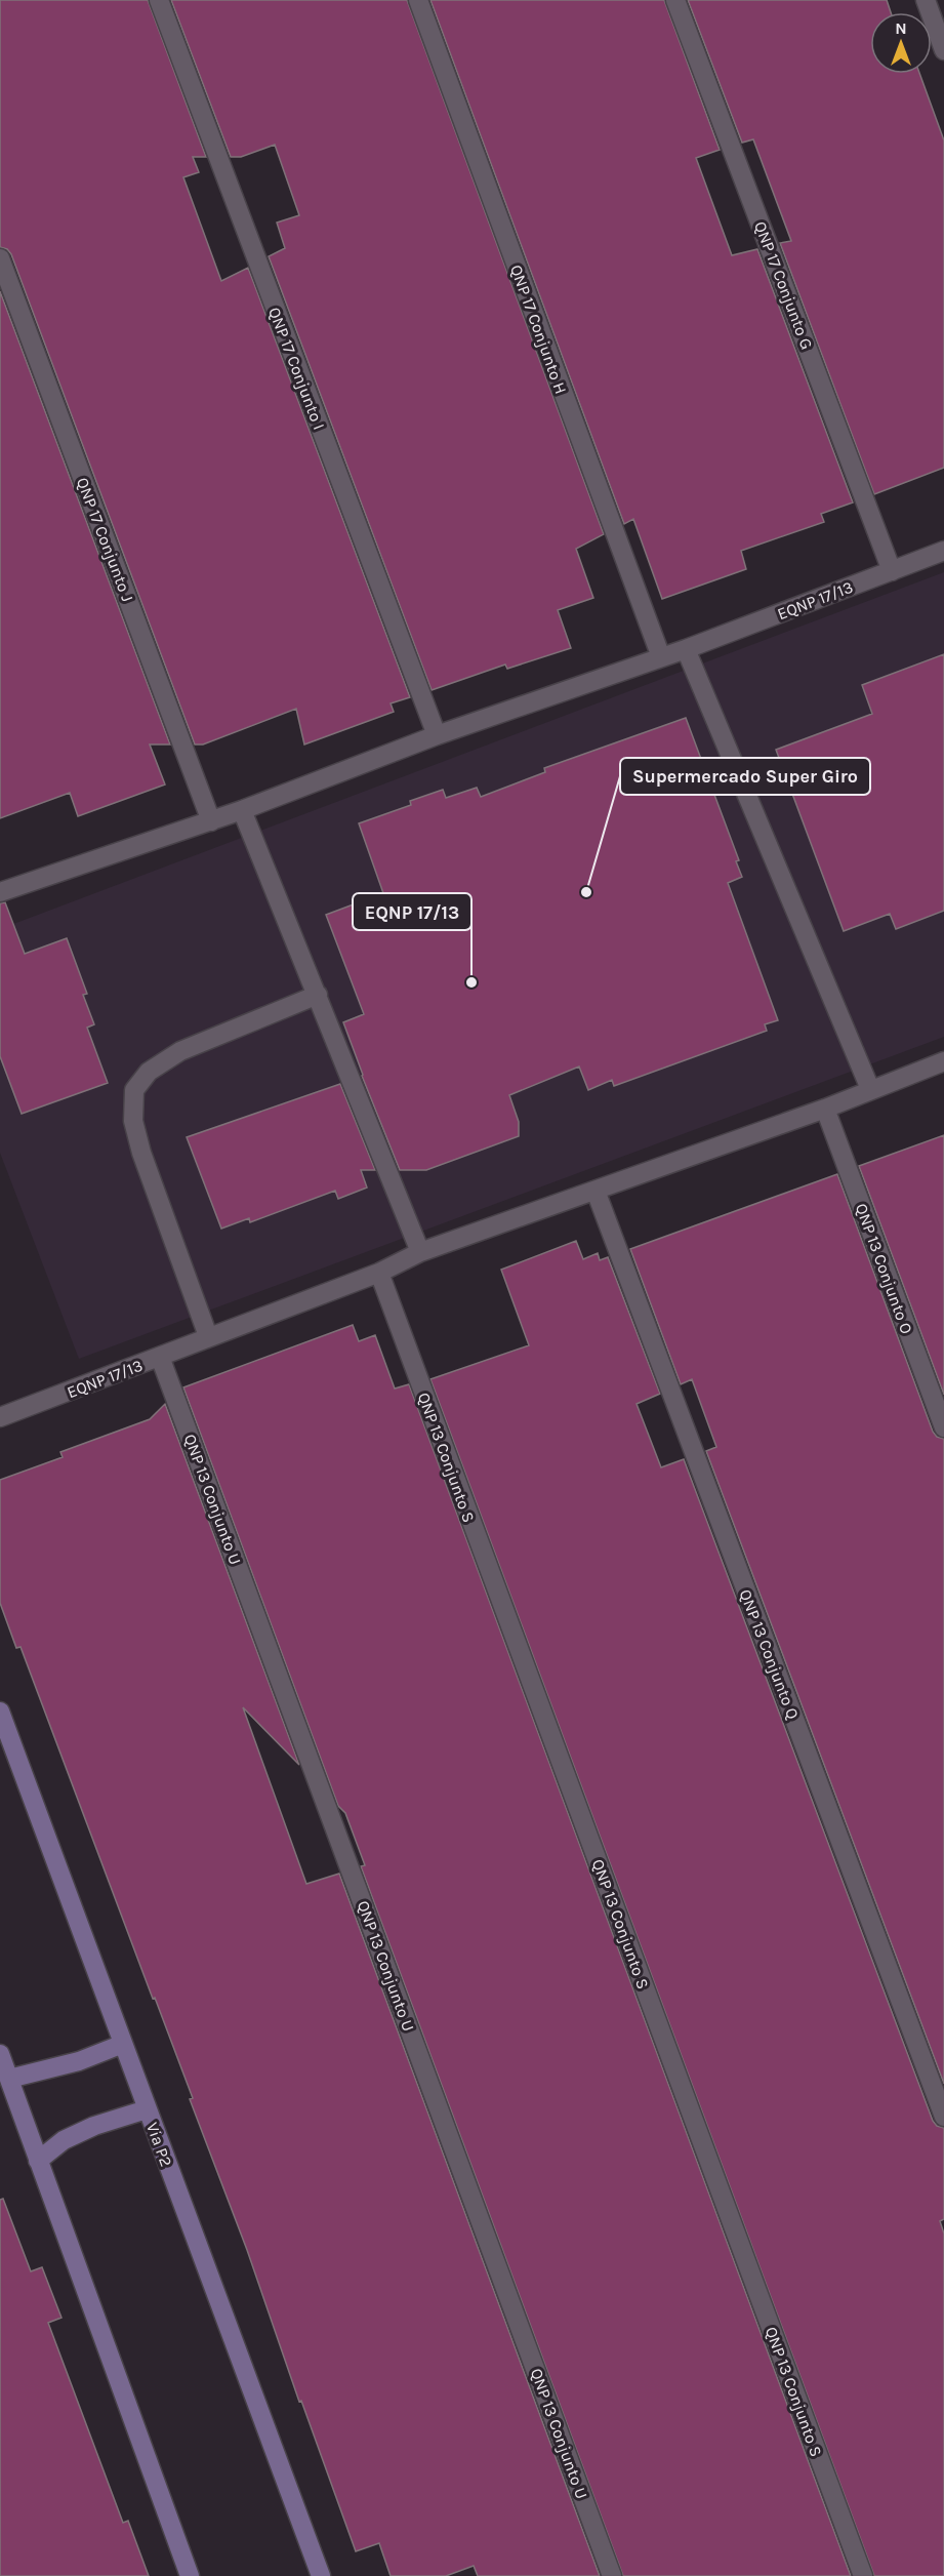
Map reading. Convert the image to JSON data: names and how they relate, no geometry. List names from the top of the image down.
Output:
{
  "streets": {
    "main road": ["Via P2"],
    "street": [
      "QNP 17 Conjunto G",
      "QNP 17 Conjunto H",
      "QNP 17 Conjunto I",
      "QNP 17 Conjunto J",
      "EQNP 17/13",
      "QNP 13 Conjunto O",
      "QNP 13 Conjunto S",
      "QNP 13 Conjunto U",
      "QNP 13 Conjunto Q"
    ]
  },
  "crossings": [
    ["QNP 17 Conjunto G", "EQNP 17/13"],
    ["QNP 17 Conjunto H", "EQNP 17/13"],
    ["QNP 17 Conjunto I", "EQNP 17/13"],
    ["QNP 17 Conjunto J", "EQNP 17/13"],
    ["EQNP 17/13", "QNP 13 Conjunto O"],
    ["EQNP 17/13", "QNP 13 Conjunto S"],
    ["EQNP 17/13", "QNP 13 Conjunto U"],
    ["EQNP 17/13", "QNP 13 Conjunto Q"]
  ],
  "places": ["Supermercado Super Giro", "EQNP 17/13"],
  "north": "top"
}
